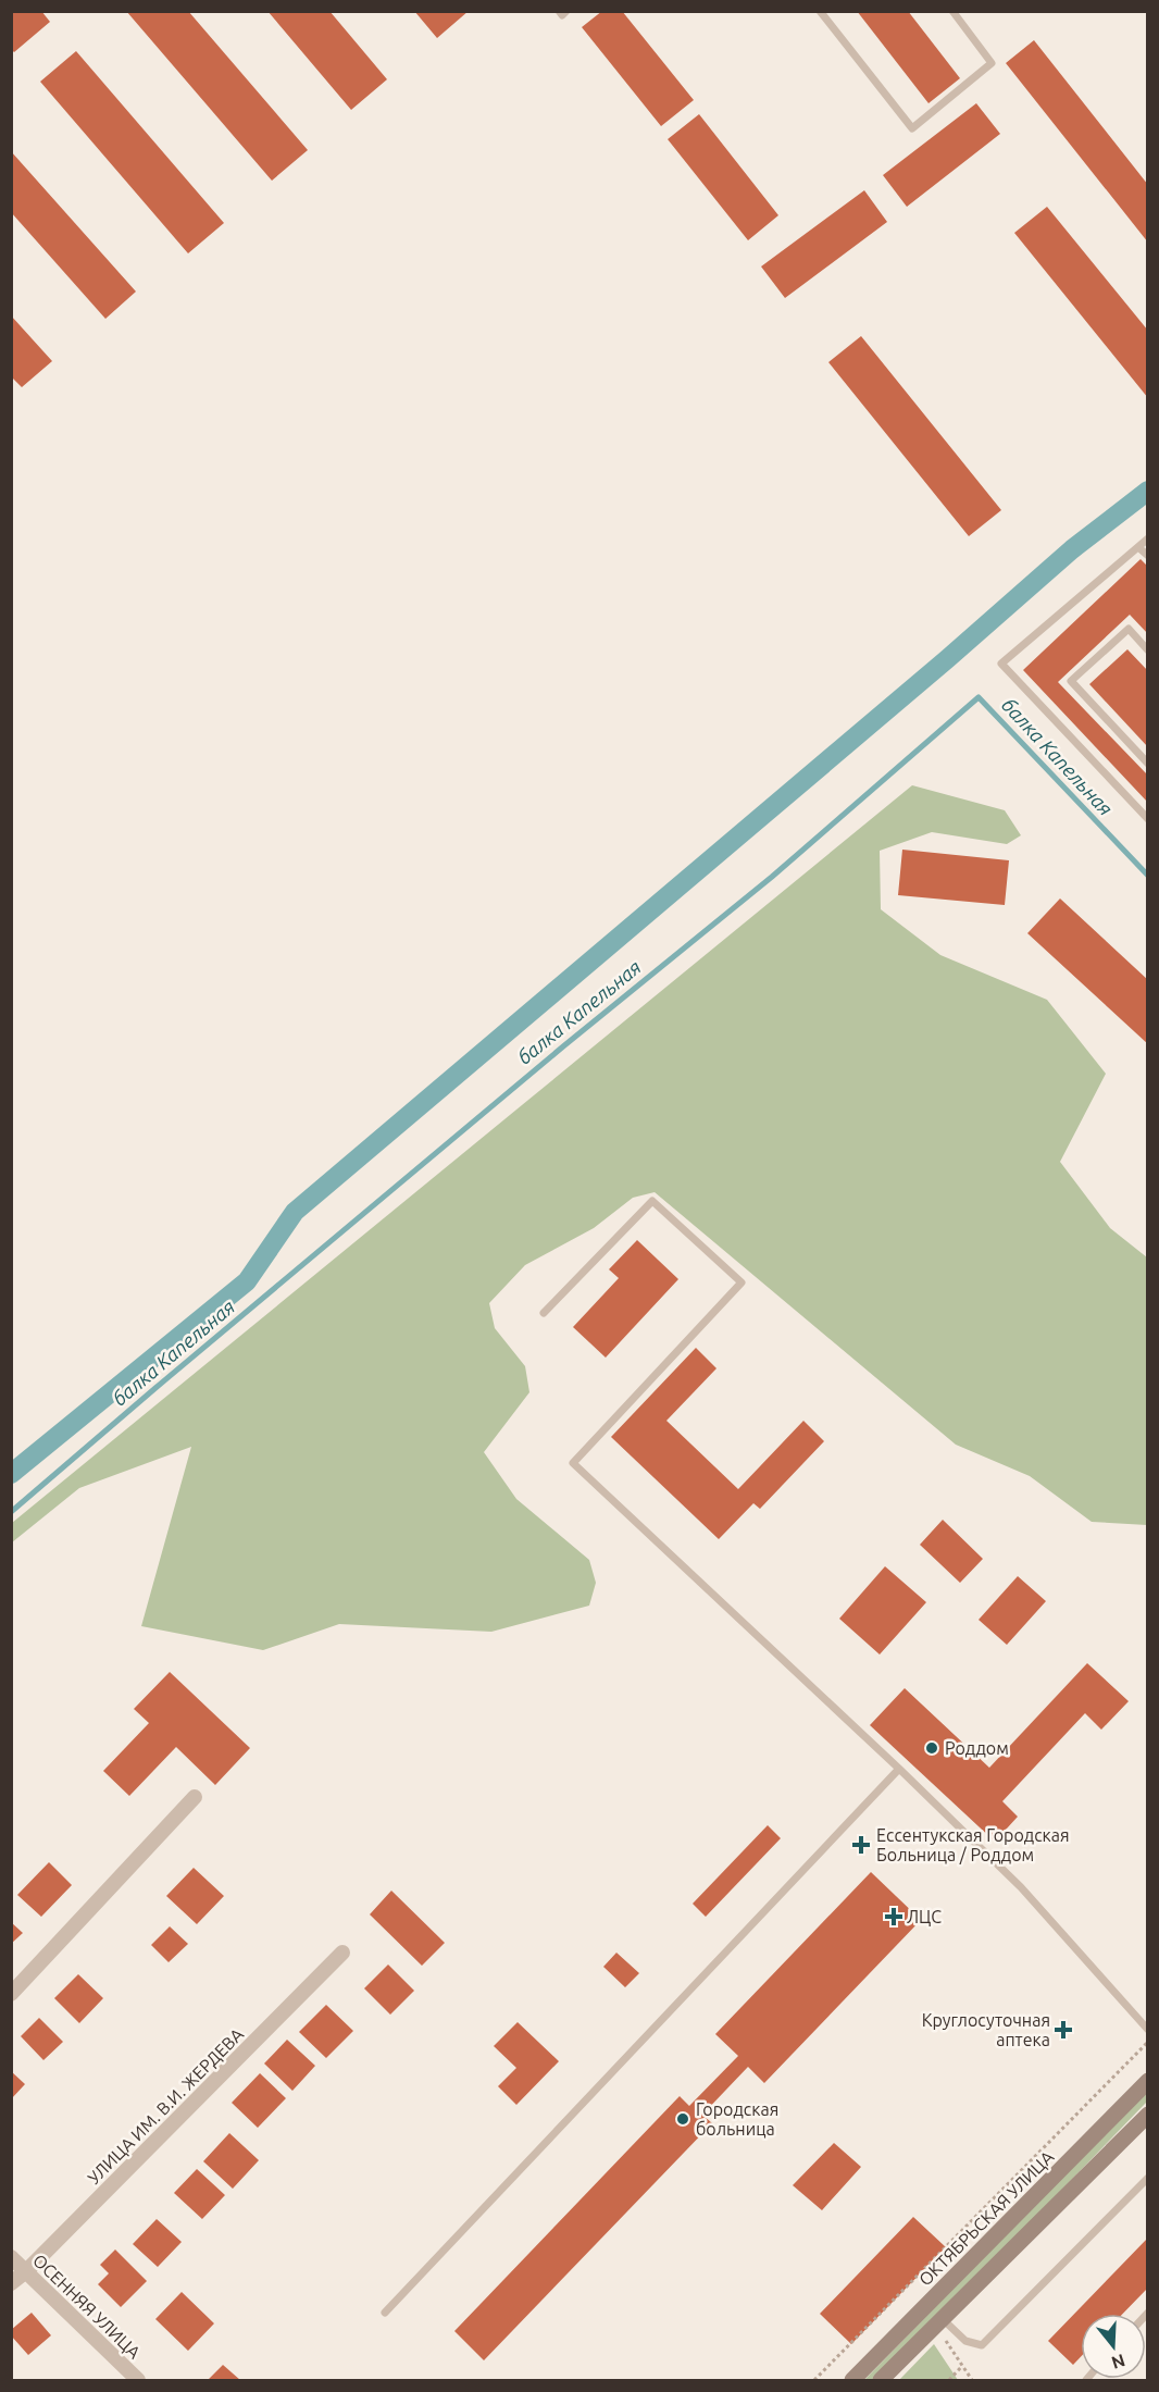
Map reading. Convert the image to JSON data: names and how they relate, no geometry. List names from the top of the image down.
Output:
{
  "streets": {
    "main road": ["ОКТЯБРЬСКАЯ УЛИЦА"],
    "street": ["УЛИЦА ИМ. В.И. ЖЕРДЕВА", "ОСЕННЯЯ УЛИЦА"]
  },
  "crossings": [
    ["УЛИЦА ИМ. В.И. ЖЕРДЕВА", "ОСЕННЯЯ УЛИЦА"]
  ],
  "water": ["балка Капельная"],
  "places": {
    "other": ["Роддом", "Городская больница"],
    "health": ["Ессентукская Городская Больница / Роддом", "ЛЦС", "Круглосуточная аптека"]
  },
  "north": "bottom"
}
